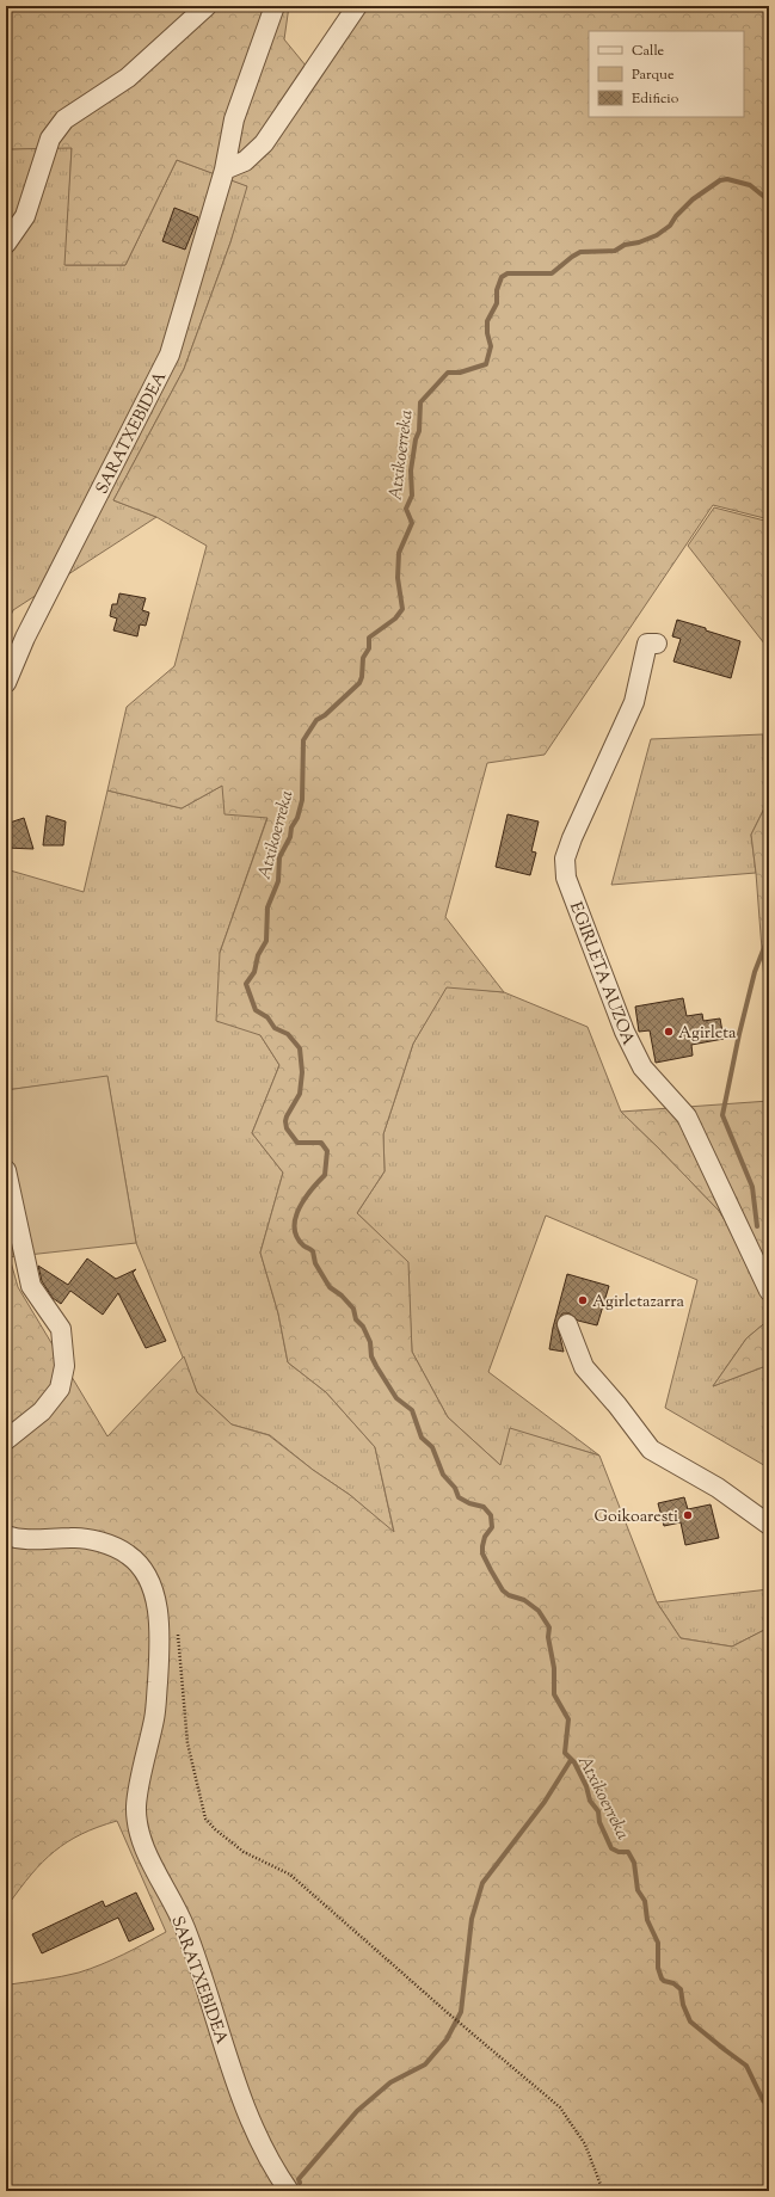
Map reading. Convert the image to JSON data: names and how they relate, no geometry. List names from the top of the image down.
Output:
{
  "streets": {
    "street": ["SARATXEBIDEA", "EGIRLETA AUZOA"]
  },
  "water": ["Atxikoerreka"],
  "places": ["Agirleta", "Agirletazarra", "Goikoaresti"],
  "legend": ["Calle", "Parque", "Edificio"]
}
